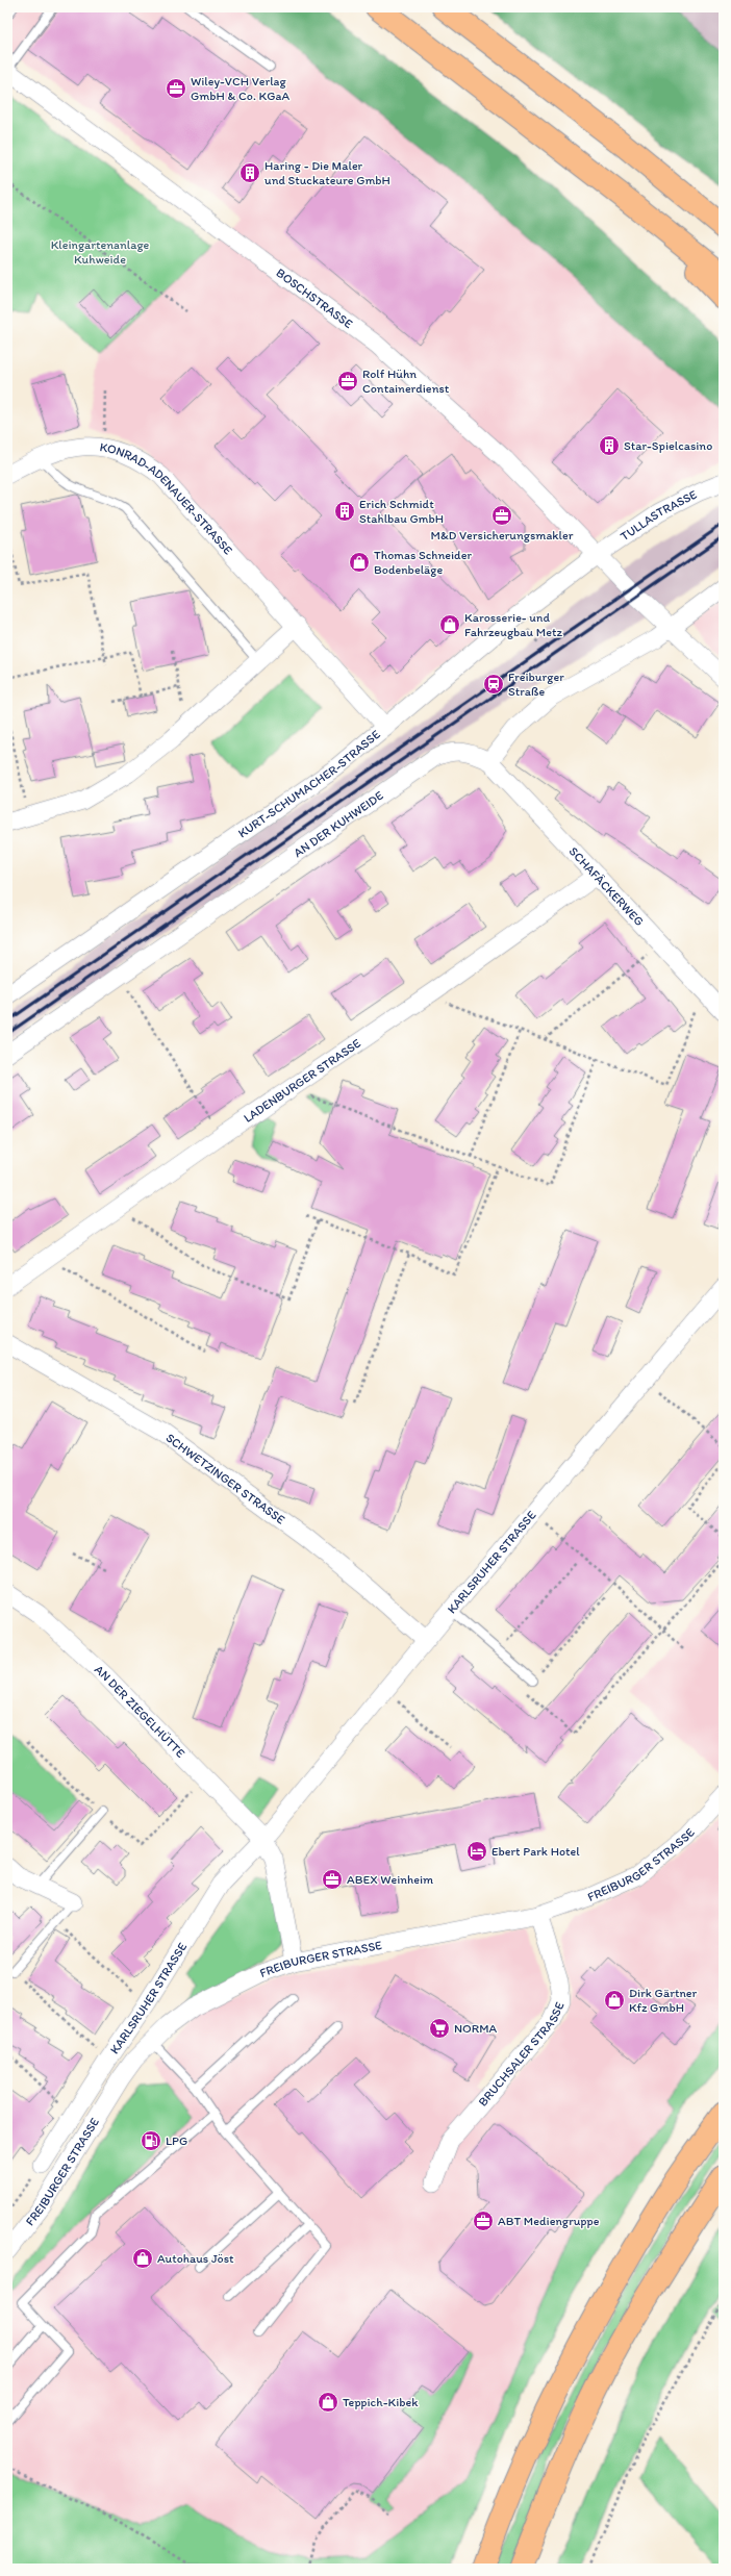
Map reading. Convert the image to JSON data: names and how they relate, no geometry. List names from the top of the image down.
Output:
{
  "streets": {
    "street": [
      "BOSCHSTRASSE",
      "KONRAD-ADENAUER-STRASSE",
      "TULLASTRASSE",
      "KURT-SCHUMACHER-STRASSE",
      "AN DER KUHWEIDE",
      "SCHAFÄCKERWEG",
      "LADENBURGER STRASSE",
      "SCHWETZINGER STRASSE",
      "KARLSRUHER STRASSE",
      "AN DER ZIEGELHÜTTE",
      "FREIBURGER STRASSE",
      "BRUCHSALER STRASSE"
    ]
  },
  "crossings": [
    ["BOSCHSTRASSE", "TULLASTRASSE"],
    ["BOSCHSTRASSE", "KURT-SCHUMACHER-STRASSE"],
    ["KONRAD-ADENAUER-STRASSE", "KURT-SCHUMACHER-STRASSE"],
    ["TULLASTRASSE", "KURT-SCHUMACHER-STRASSE"],
    ["AN DER KUHWEIDE", "SCHAFÄCKERWEG"],
    ["SCHAFÄCKERWEG", "LADENBURGER STRASSE"],
    ["SCHWETZINGER STRASSE", "KARLSRUHER STRASSE"],
    ["KARLSRUHER STRASSE", "AN DER ZIEGELHÜTTE"],
    ["FREIBURGER STRASSE", "BRUCHSALER STRASSE"]
  ],
  "parks": ["Kleingartenanlage Kuhweide"],
  "places": {
    "office": [
      "Wiley-VCH Verlag GmbH & Co. KGaA",
      "Rolf Hühn Containerdienst",
      "M&D Versicherungsmakler",
      "ABEX Weinheim",
      "ABT Mediengruppe"
    ],
    "building": ["Haring - Die Maler und Stuckateure GmbH", "Star-Spielcasino", "Erich Schmidt Stahlbau GmbH"],
    "shop": [
      "Thomas Schneider Bodenbeläge",
      "Karosserie- und Fahrzeugbau Metz",
      "Dirk Gärtner Kfz GmbH",
      "Autohaus Jöst",
      "Teppich-Kibek"
    ],
    "station": ["Freiburger Straße"],
    "hotel": ["Ebert Park Hotel"],
    "supermarket": ["NORMA"],
    "fuel station": ["LPG"]
  }
}
